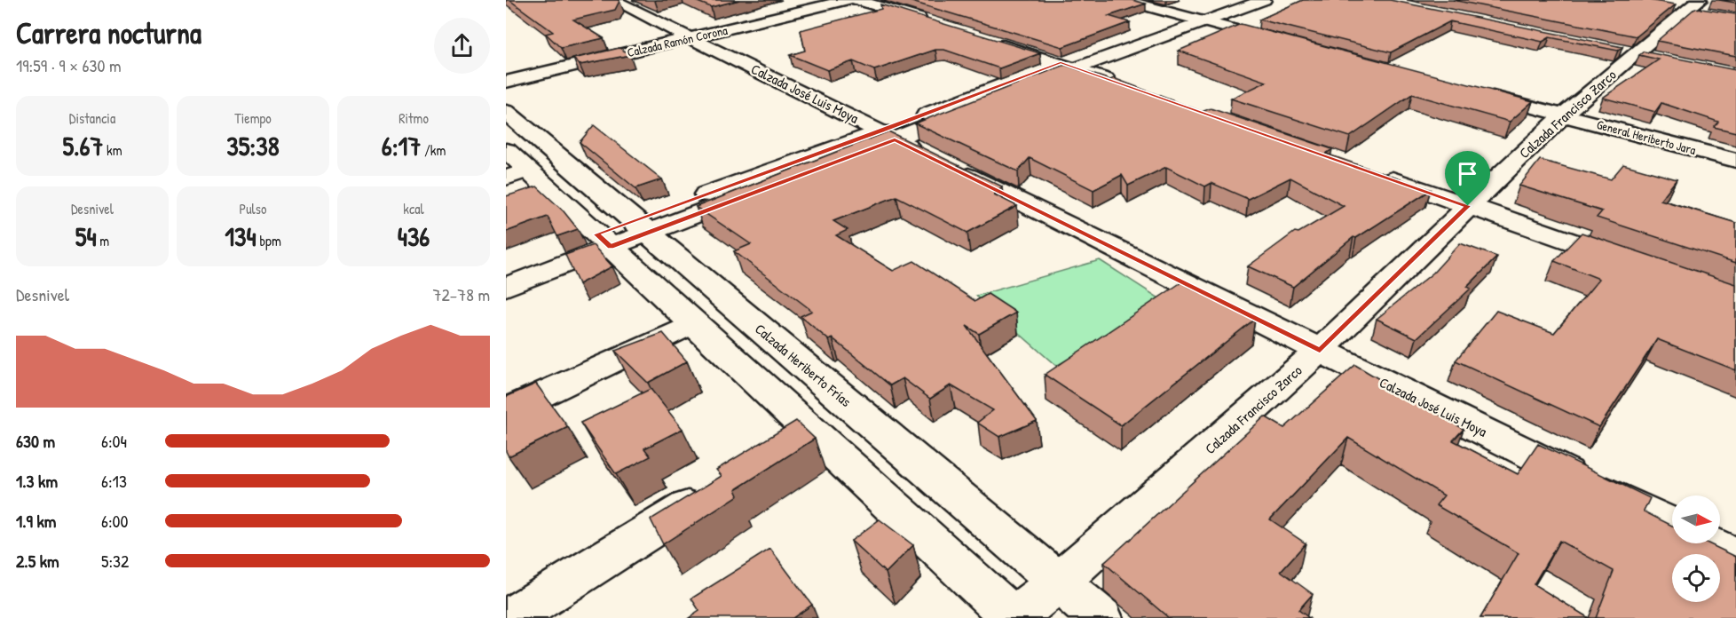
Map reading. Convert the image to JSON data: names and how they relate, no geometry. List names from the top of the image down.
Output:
{
  "streets": {
    "street": [
      "Calzada Ramón Corona",
      "Calzada José Luis Moya",
      "Calzada Francisco Zarco",
      "General Heriberto Jara",
      "Calzada Heriberto Frías"
    ]
  },
  "crossings": [
    ["Calzada Ramón Corona", "Calzada José Luis Moya"],
    ["Calzada José Luis Moya", "Calzada Francisco Zarco"],
    ["Calzada Francisco Zarco", "General Heriberto Jara"],
    ["Calzada Francisco Zarco", "Calzada Heriberto Frías"]
  ],
  "north": "right",
  "page": {
    "heading": ["Carrera nocturna", "19:59 · 9 × 630 m"],
    "stats": [
      ["Distancia", "5.67 km"],
      ["Tiempo", "35:38"],
      ["Ritmo", "6:17 /km"],
      ["Desnivel", "54 m"],
      ["Pulso", "134 bpm"],
      ["kcal", "436"]
    ],
    "chart": ["Desnivel", "72–78 m"],
    "list": [
      {
        "name": "630 m",
        "note": "6:04"
      },
      {
        "name": "1.3 km",
        "note": "6:13"
      },
      {
        "name": "1.9 km",
        "note": "6:00"
      },
      {
        "name": "2.5 km",
        "note": "5:32"
      }
    ]
  }
}
